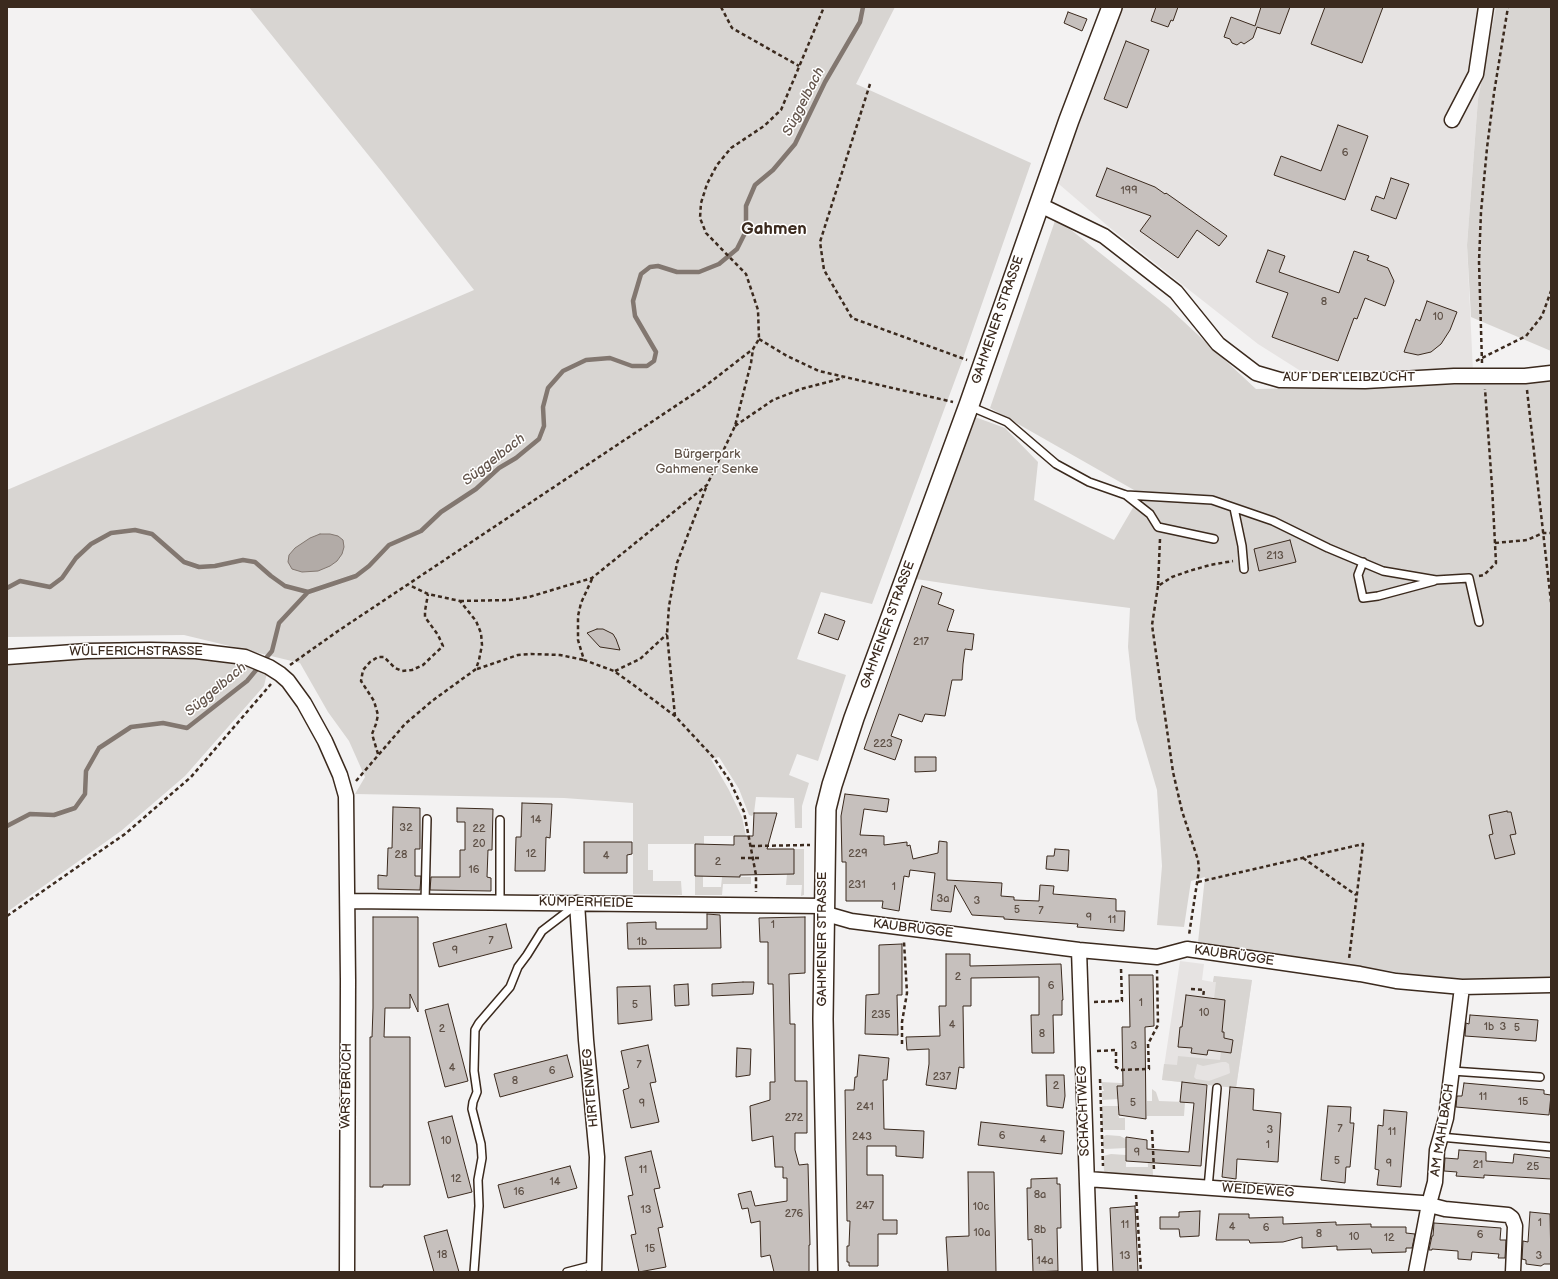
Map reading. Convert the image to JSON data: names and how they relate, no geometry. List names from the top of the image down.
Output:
{
  "streets": {
    "main road": ["GAHMENER STRASSE"],
    "street": [
      "AUF DER LEIBZUCHT",
      "WÜLFERICHSTRASSE",
      "KÜMPERHEIDE",
      "KAUBRÜGGE",
      "VARSTBRUCH",
      "HIRTENWEG",
      "SCHACHTWEG",
      "AM MAHLBACH",
      "WEIDEWEG"
    ]
  },
  "crossings": [
    ["GAHMENER STRASSE", "AUF DER LEIBZUCHT"],
    ["GAHMENER STRASSE", "KÜMPERHEIDE"],
    ["GAHMENER STRASSE", "KAUBRÜGGE"],
    ["WÜLFERICHSTRASSE", "KÜMPERHEIDE"],
    ["WÜLFERICHSTRASSE", "VARSTBRUCH"],
    ["KÜMPERHEIDE", "KAUBRÜGGE"],
    ["KÜMPERHEIDE", "VARSTBRUCH"],
    ["KÜMPERHEIDE", "HIRTENWEG"],
    ["KAUBRÜGGE", "SCHACHTWEG"],
    ["KAUBRÜGGE", "AM MAHLBACH"],
    ["SCHACHTWEG", "WEIDEWEG"],
    ["AM MAHLBACH", "WEIDEWEG"]
  ],
  "districts": ["Gahmen"],
  "water": ["Süggelbach"],
  "parks": ["Bürgerpark Gahmener Senke"],
  "house_numbers": [
    "6",
    "199",
    "8",
    "10",
    "213",
    "217",
    "223",
    "14",
    "32",
    "22",
    "20",
    "12",
    "229",
    "28",
    "4",
    "2",
    "16",
    "231",
    "1",
    "3a",
    "3",
    "5",
    "7",
    "9",
    "11",
    "1",
    "7",
    "1b",
    "9",
    "2",
    "6",
    "1",
    "5",
    "10",
    "235",
    "4",
    "1b",
    "3",
    "5",
    "2",
    "8",
    "3",
    "7",
    "4",
    "6",
    "237",
    "8",
    "2",
    "11",
    "15",
    "5",
    "9",
    "241",
    "272",
    "7",
    "3",
    "11",
    "6",
    "243",
    "4",
    "10",
    "1",
    "9",
    "5",
    "9",
    "21",
    "25",
    "11",
    "12",
    "14",
    "16",
    "8a",
    "247",
    "10c",
    "13",
    "276",
    "1",
    "11",
    "4",
    "6",
    "8b",
    "10a",
    "8",
    "6",
    "10",
    "12",
    "15",
    "18",
    "13",
    "3",
    "14a"
  ]
}
